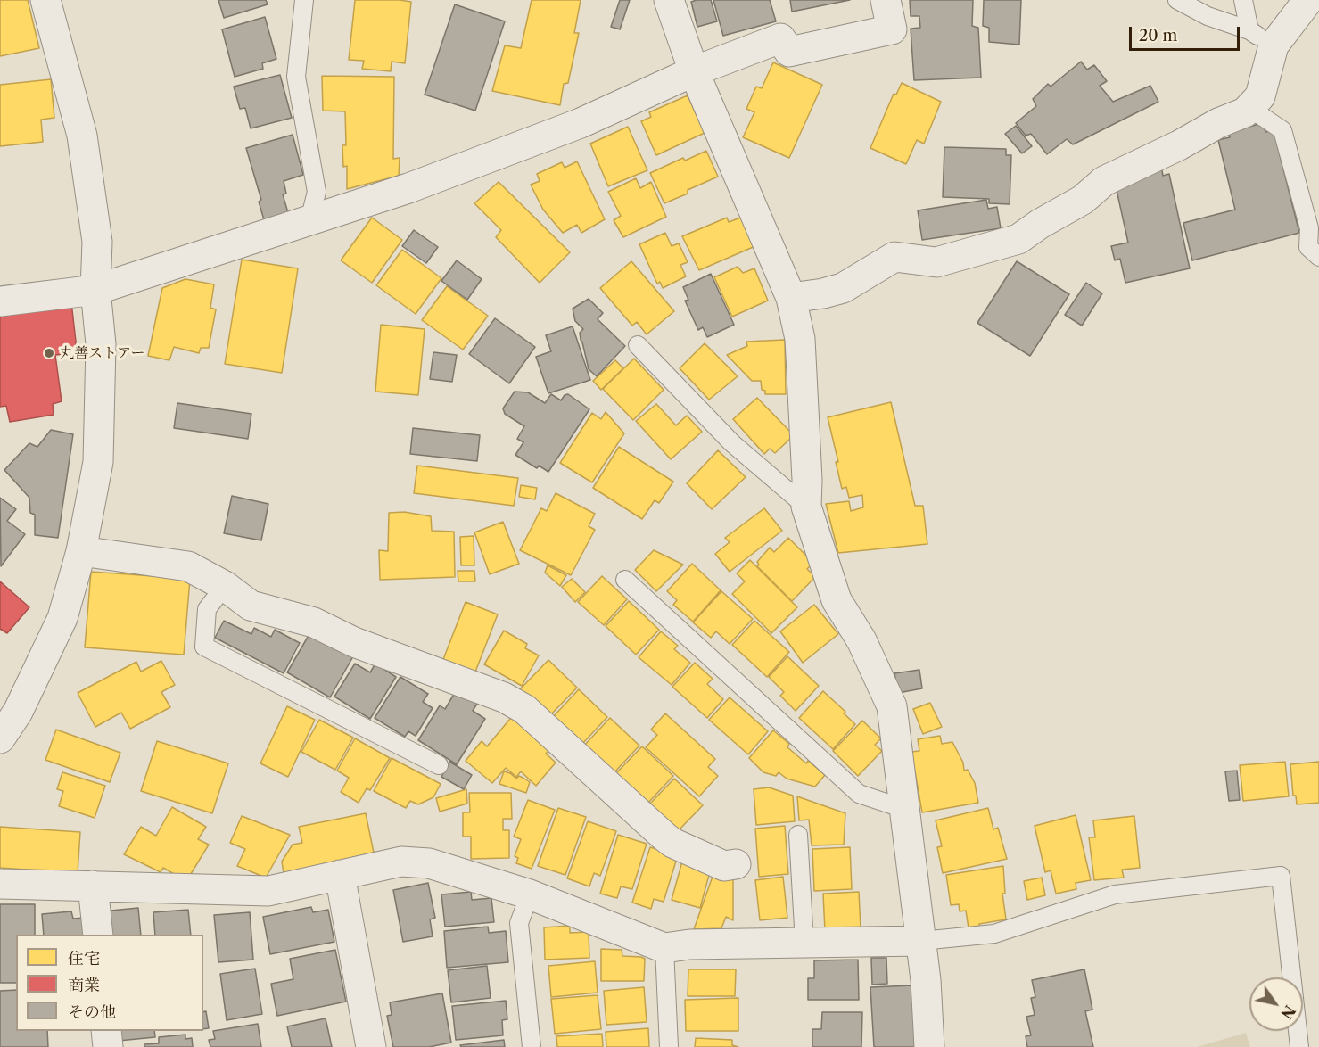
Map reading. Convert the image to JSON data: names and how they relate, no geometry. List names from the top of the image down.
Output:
{
  "places": ["丸善ストアー"],
  "legend": ["住宅", "商業", "その他"],
  "scale_bar": "20 m",
  "north": "bottom right"
}
